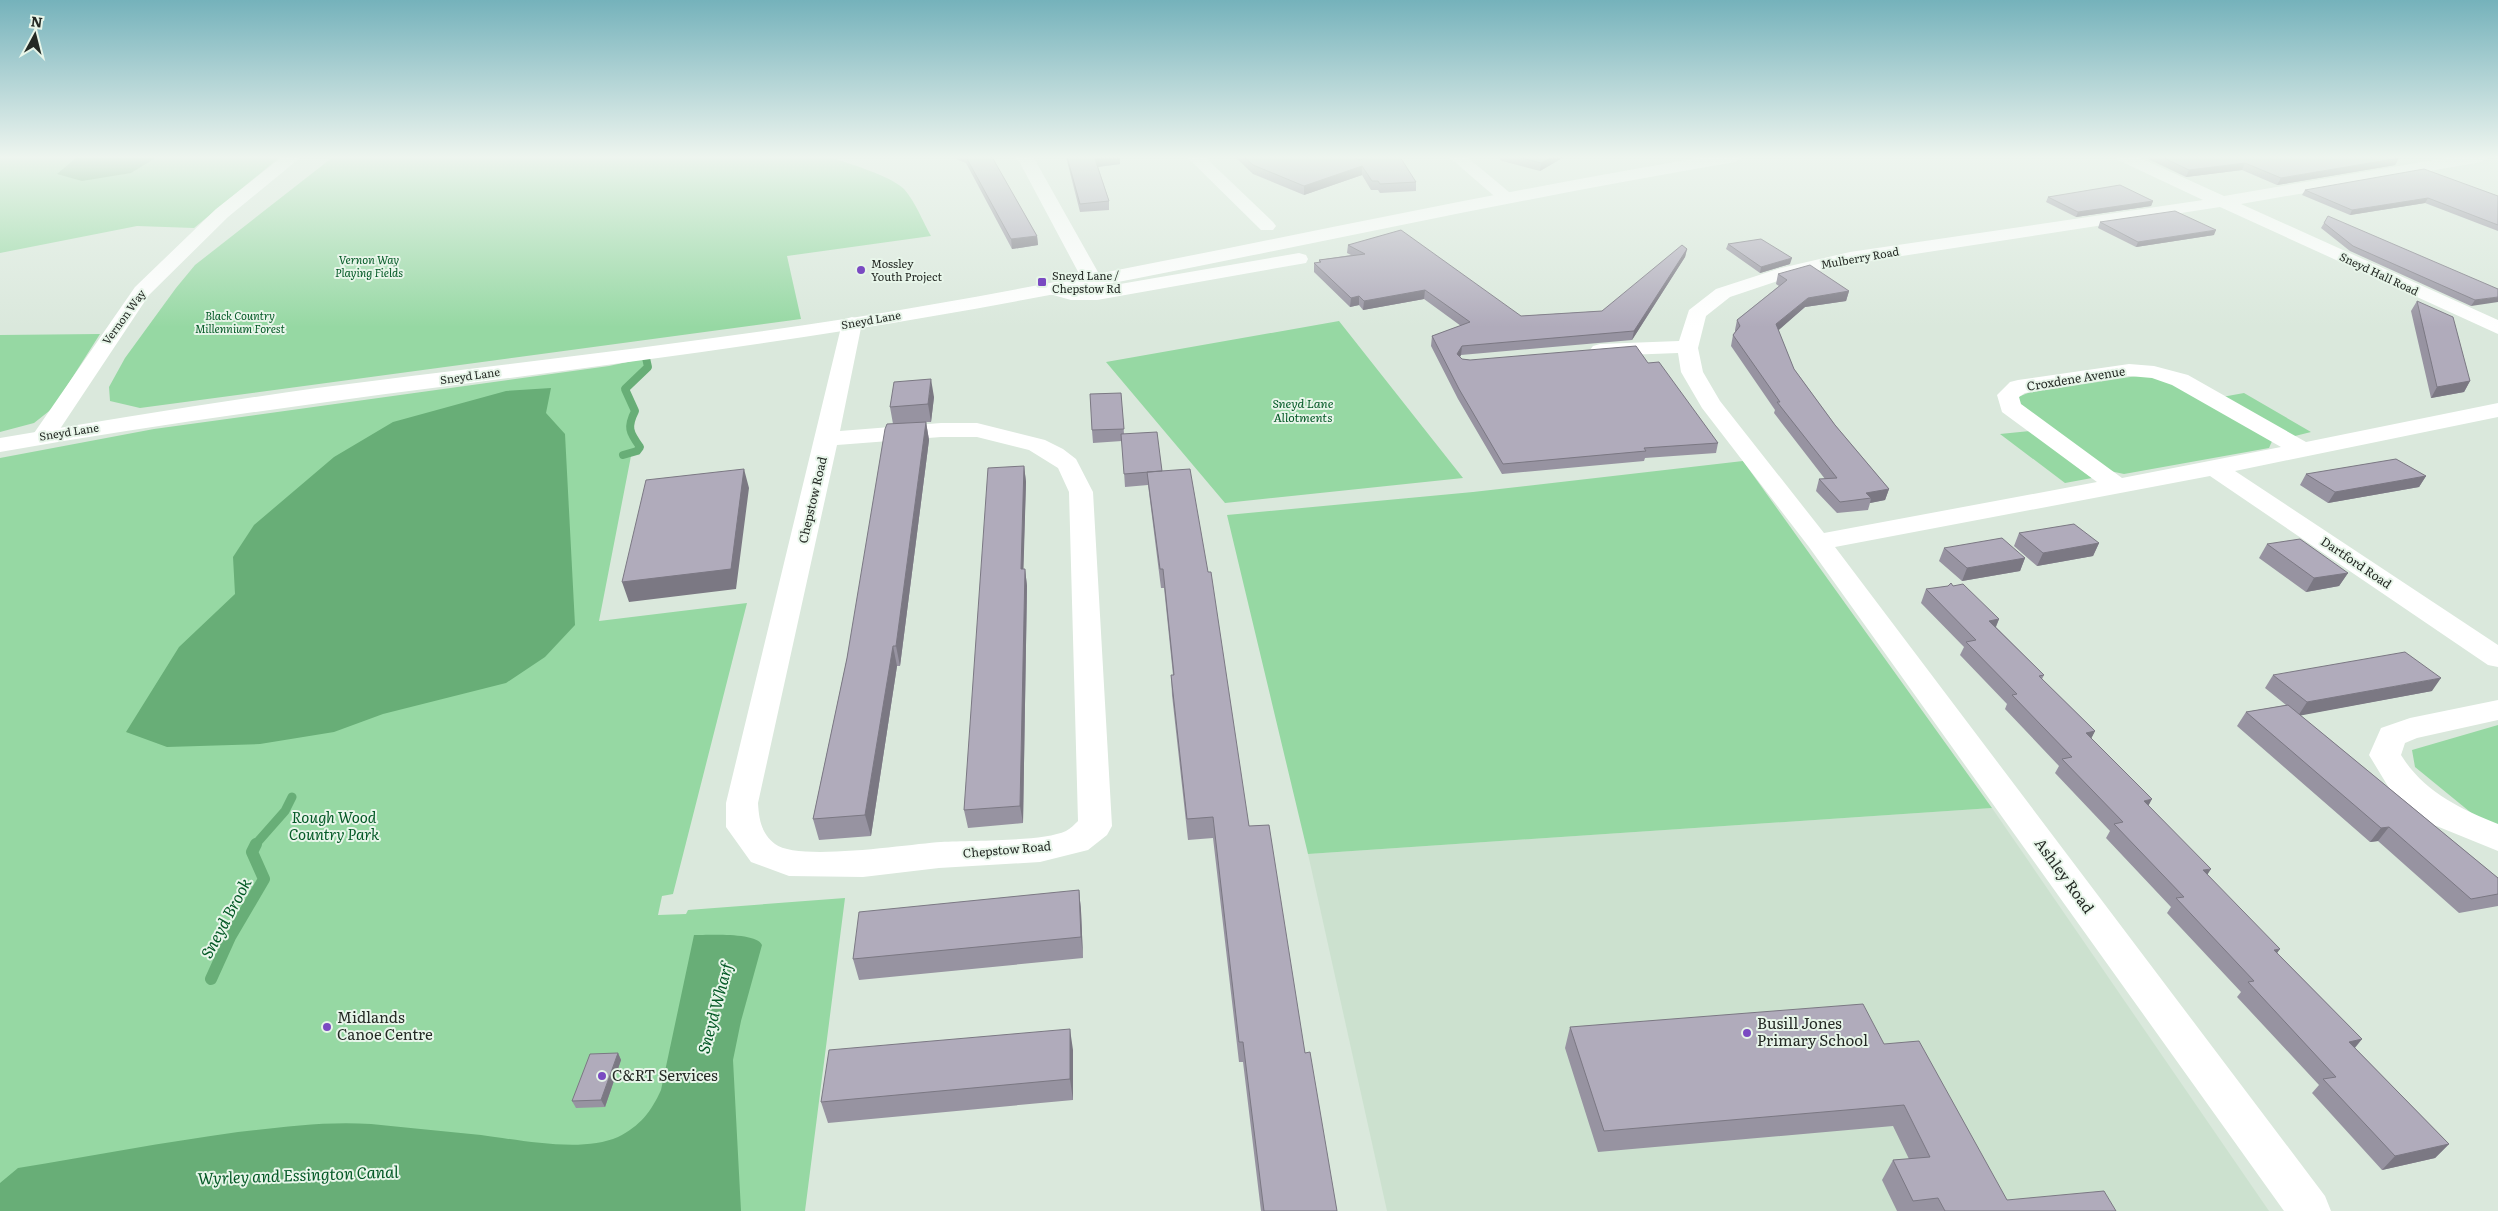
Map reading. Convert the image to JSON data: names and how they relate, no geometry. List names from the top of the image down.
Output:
{
  "streets": {
    "street": [
      "Mulberry Road",
      "Sneyd Hall Road",
      "Vernon Way",
      "Sneyd Lane",
      "Croxdene Avenue",
      "Chepstow Road",
      "Dartford Road",
      "Ashley Road"
    ]
  },
  "crossings": [
    ["Mulberry Road", "Ashley Road"],
    ["Vernon Way", "Sneyd Lane"],
    ["Sneyd Lane", "Chepstow Road"]
  ],
  "water": ["Sneyd Brook", "Sneyd Wharf", "Wyrley and Essington Canal"],
  "parks": [
    "Vernon Way Playing Fields",
    "Black Country Millennium Forest",
    "Sneyd Lane Allotments",
    "Rough Wood Country Park"
  ],
  "places": {
    "other": [
      "Mossley Youth Project",
      "Midlands Canoe Centre",
      "Busill Jones Primary School",
      "C&RT Services"
    ],
    "transit": ["Sneyd Lane / Chepstow Rd"]
  },
  "north": "top"
}
